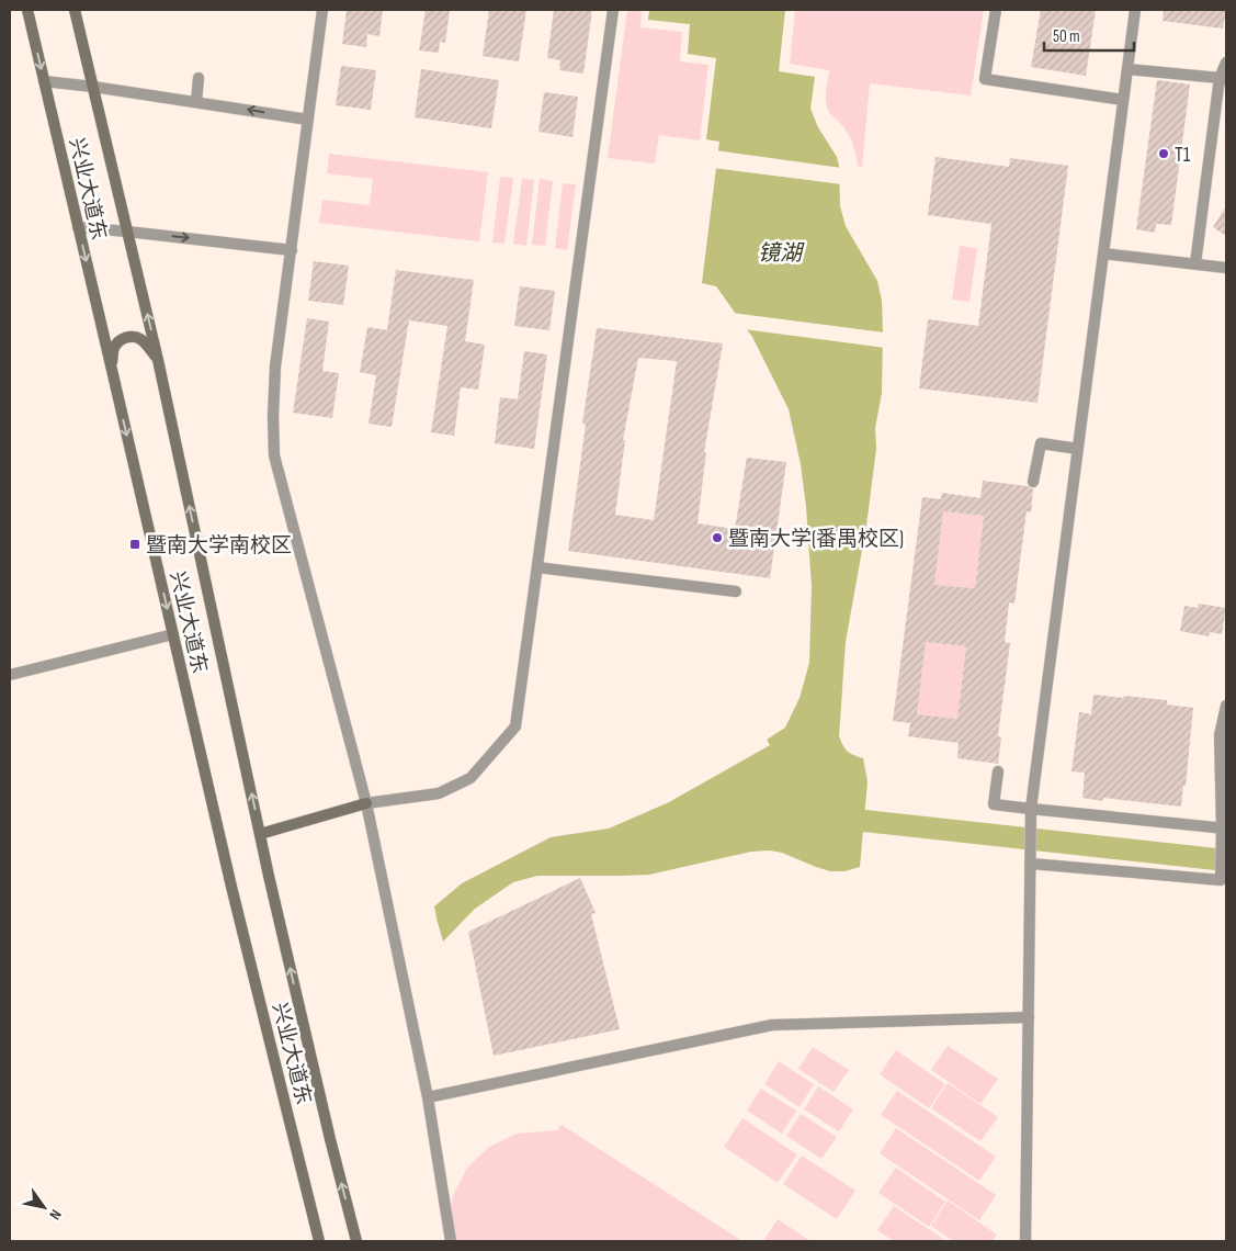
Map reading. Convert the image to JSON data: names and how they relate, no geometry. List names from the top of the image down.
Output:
{
  "streets": {
    "main road": ["兴业大道东"]
  },
  "water": ["镜湖"],
  "places": {
    "other": ["T1", "暨南大学(番禺校区)"],
    "transit": ["暨南大学南校区"]
  },
  "scale_bar": "50 m",
  "north": "bottom right"
}
